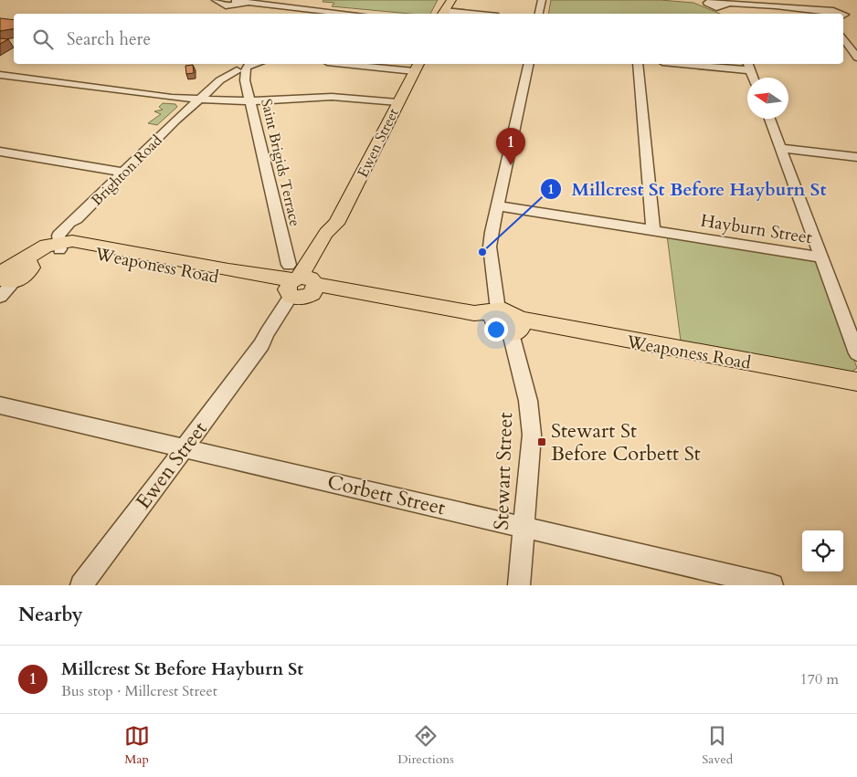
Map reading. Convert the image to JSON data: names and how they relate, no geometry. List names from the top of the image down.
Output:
{
  "streets": {
    "main road": ["Ewen Street", "Weaponess Road"],
    "street": [
      "Saint Brigids Terrace",
      "Brighton Road",
      "Hayburn Street",
      "Stewart Street",
      "Corbett Street"
    ]
  },
  "crossings": [
    ["Ewen Street", "Saint Brigids Terrace"],
    ["Ewen Street", "Weaponess Road"],
    ["Ewen Street", "Corbett Street"],
    ["Saint Brigids Terrace", "Brighton Road"],
    ["Saint Brigids Terrace", "Weaponess Road"],
    ["Brighton Road", "Weaponess Road"],
    ["Hayburn Street", "Stewart Street"],
    ["Weaponess Road", "Stewart Street"],
    ["Stewart Street", "Corbett Street"]
  ],
  "places": {
    "other": ["Millcrest St Before Hayburn St"],
    "transit": ["Stewart St Before Corbett St"]
  },
  "north": "left",
  "page": {
    "search": "Search here",
    "pins": "1",
    "heading": "Nearby",
    "list": [
      {
        "mark": "1",
        "name": "Millcrest St Before Hayburn St",
        "note": "Bus stop · Millcrest Street",
        "value": "170 m"
      }
    ],
    "nav": ["Map", "Directions", "Saved"]
  }
}
